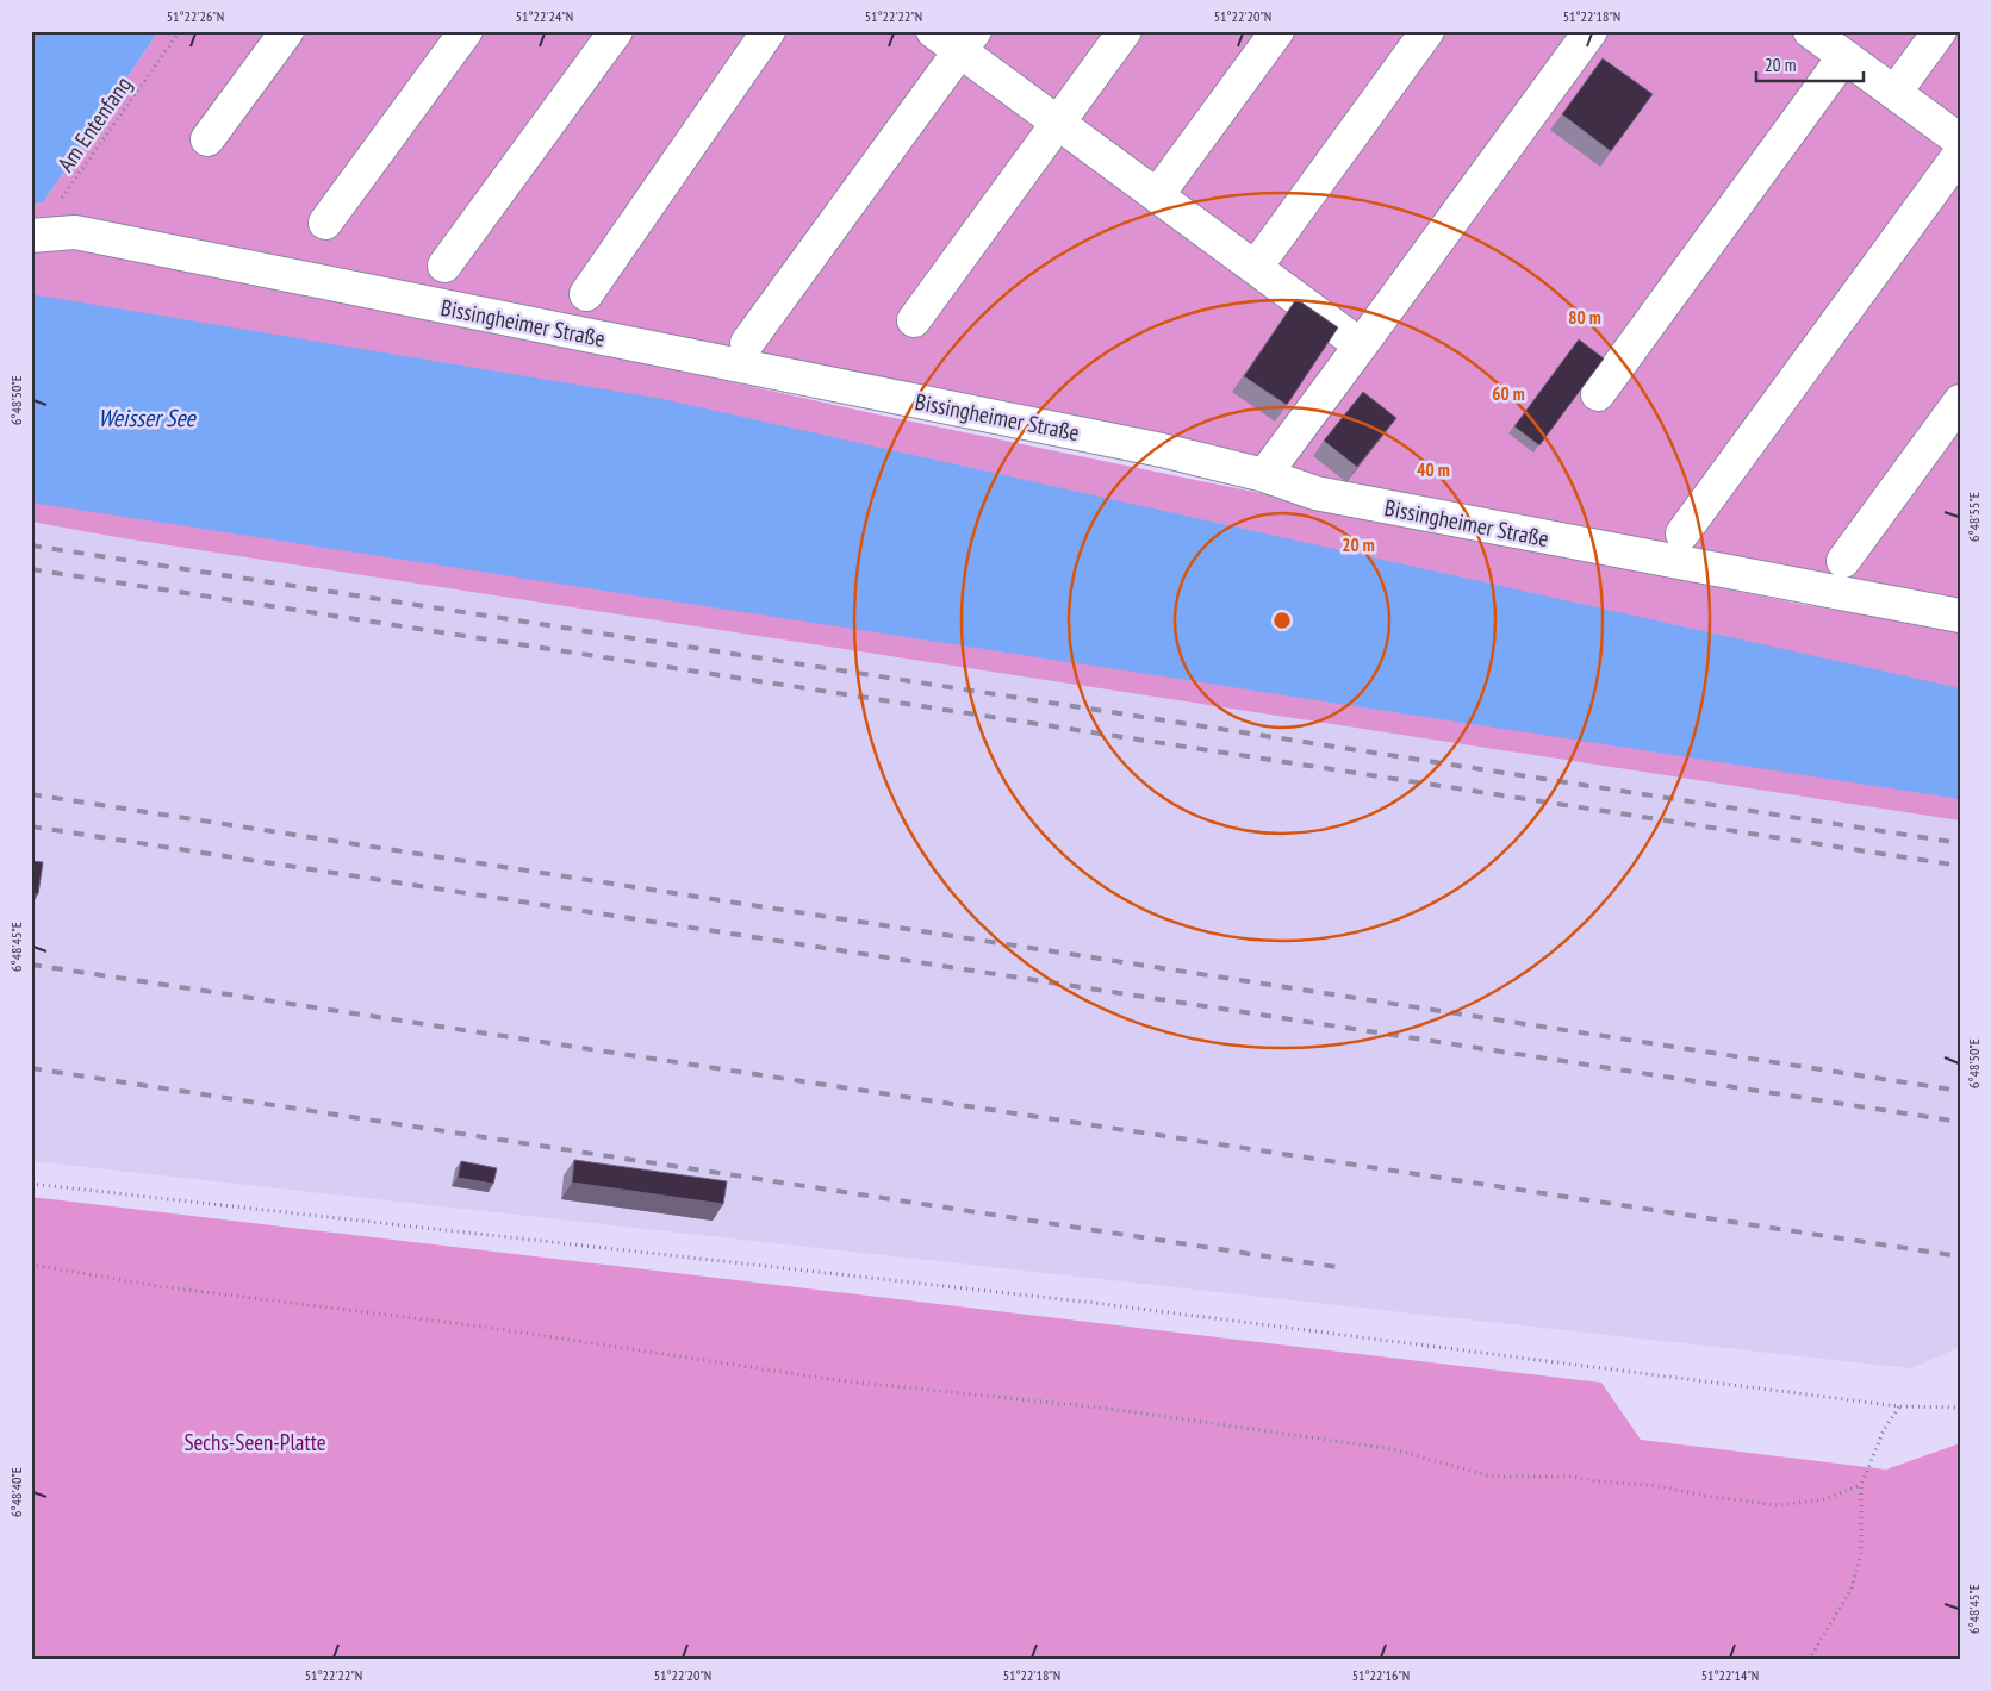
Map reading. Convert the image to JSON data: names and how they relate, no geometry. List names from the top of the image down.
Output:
{
  "streets": {
    "street": ["Bissingheimer Straße"],
    "path": ["Am Entenfang"]
  },
  "crossings": [
    ["Am Entenfang", "Bissingheimer Straße"]
  ],
  "water": ["Weisser See"],
  "parks": ["Sechs-Seen-Platte"],
  "scale_bar": "20 m",
  "coordinates": [
    "51°22'26\"N",
    "51°22'24\"N",
    "51°22'22\"N",
    "51°22'20\"N",
    "51°22'18\"N",
    "6°48'50\"E",
    "6°48'55\"E",
    "6°48'45\"E",
    "6°48'40\"E",
    "51°22'16\"N",
    "51°22'14\"N"
  ],
  "rings": [
    "80 m",
    "60 m",
    "40 m",
    "20 m"
  ]
}
